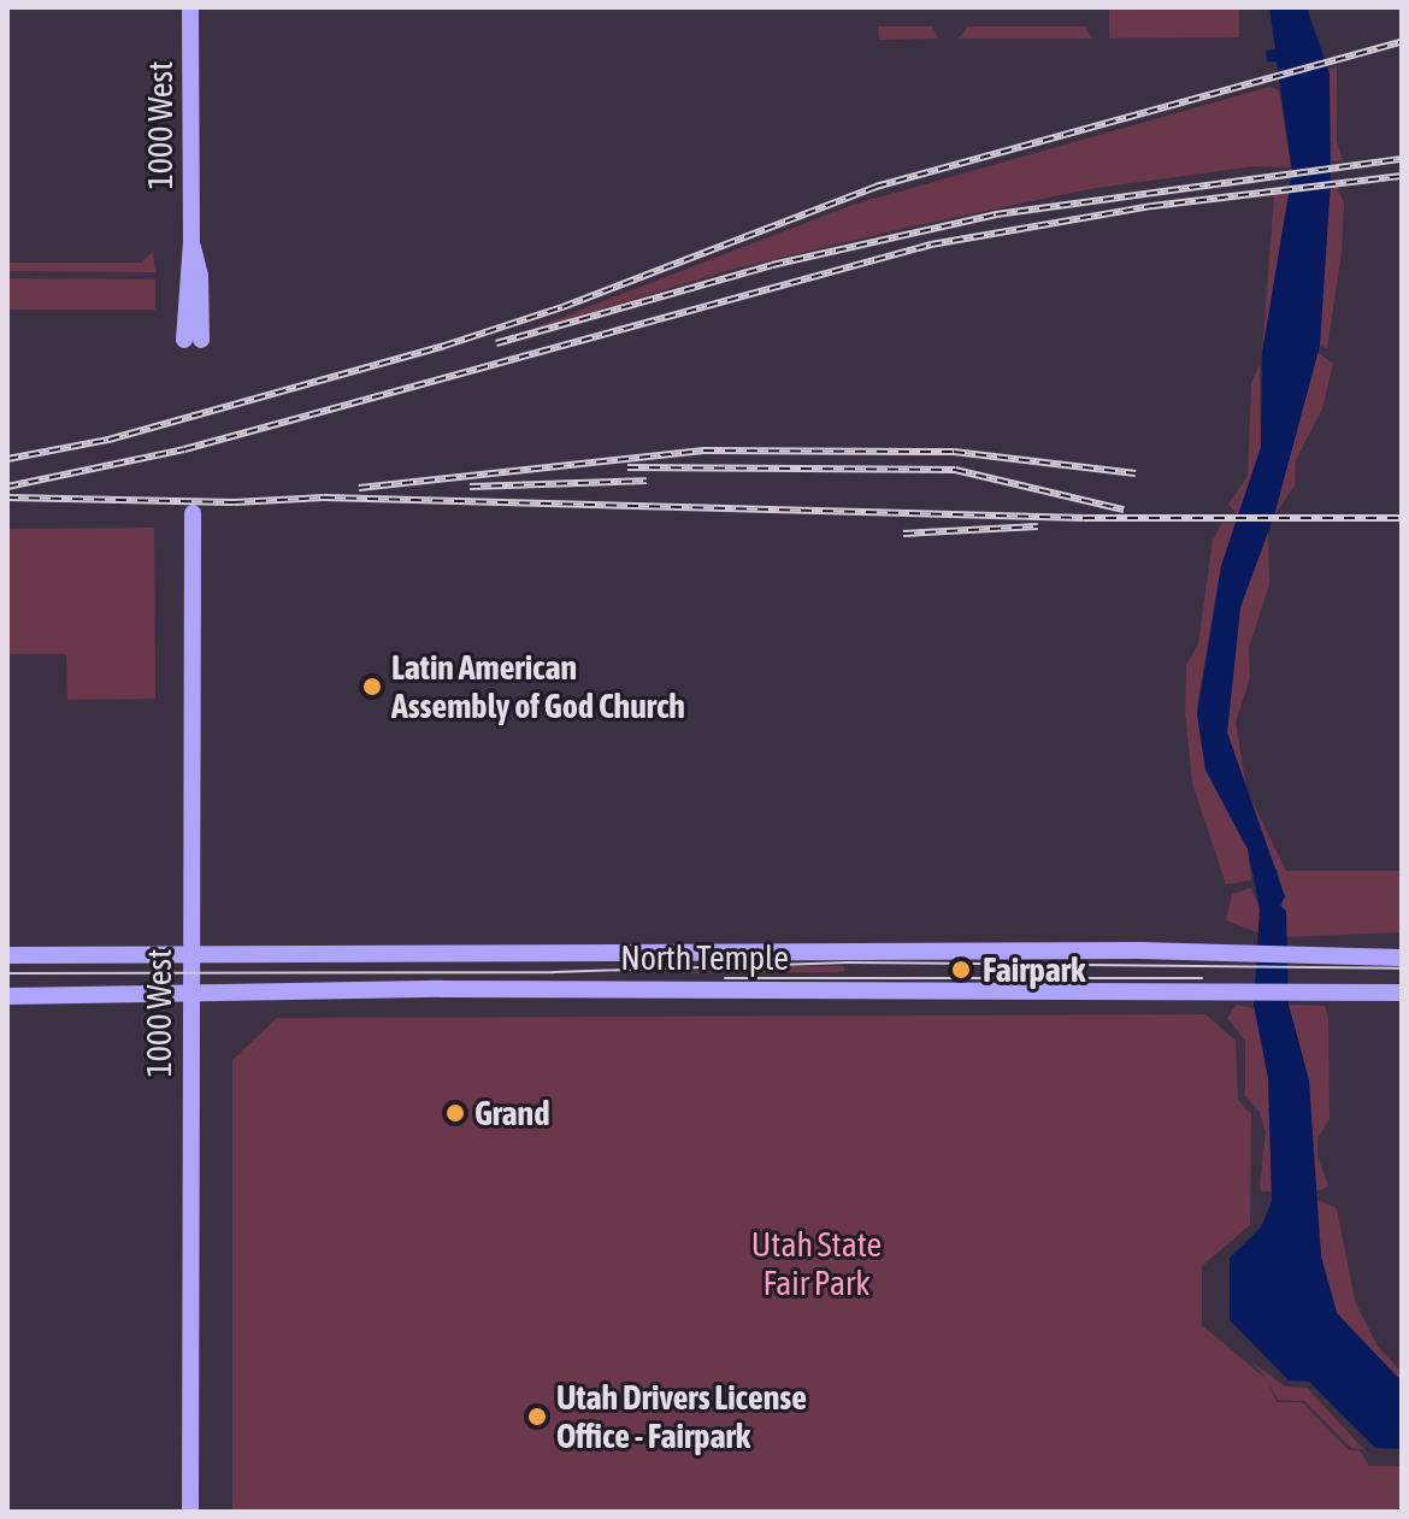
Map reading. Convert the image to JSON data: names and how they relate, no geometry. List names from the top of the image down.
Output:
{
  "streets": {
    "main road": ["1000 West", "North Temple"]
  },
  "crossings": [
    ["1000 West", "North Temple"]
  ],
  "parks": ["Utah State Fair Park"],
  "places": [
    "Latin American Assembly of God Church",
    "Fairpark",
    "Grand",
    "Utah Drivers License Office - Fairpark"
  ]
}
